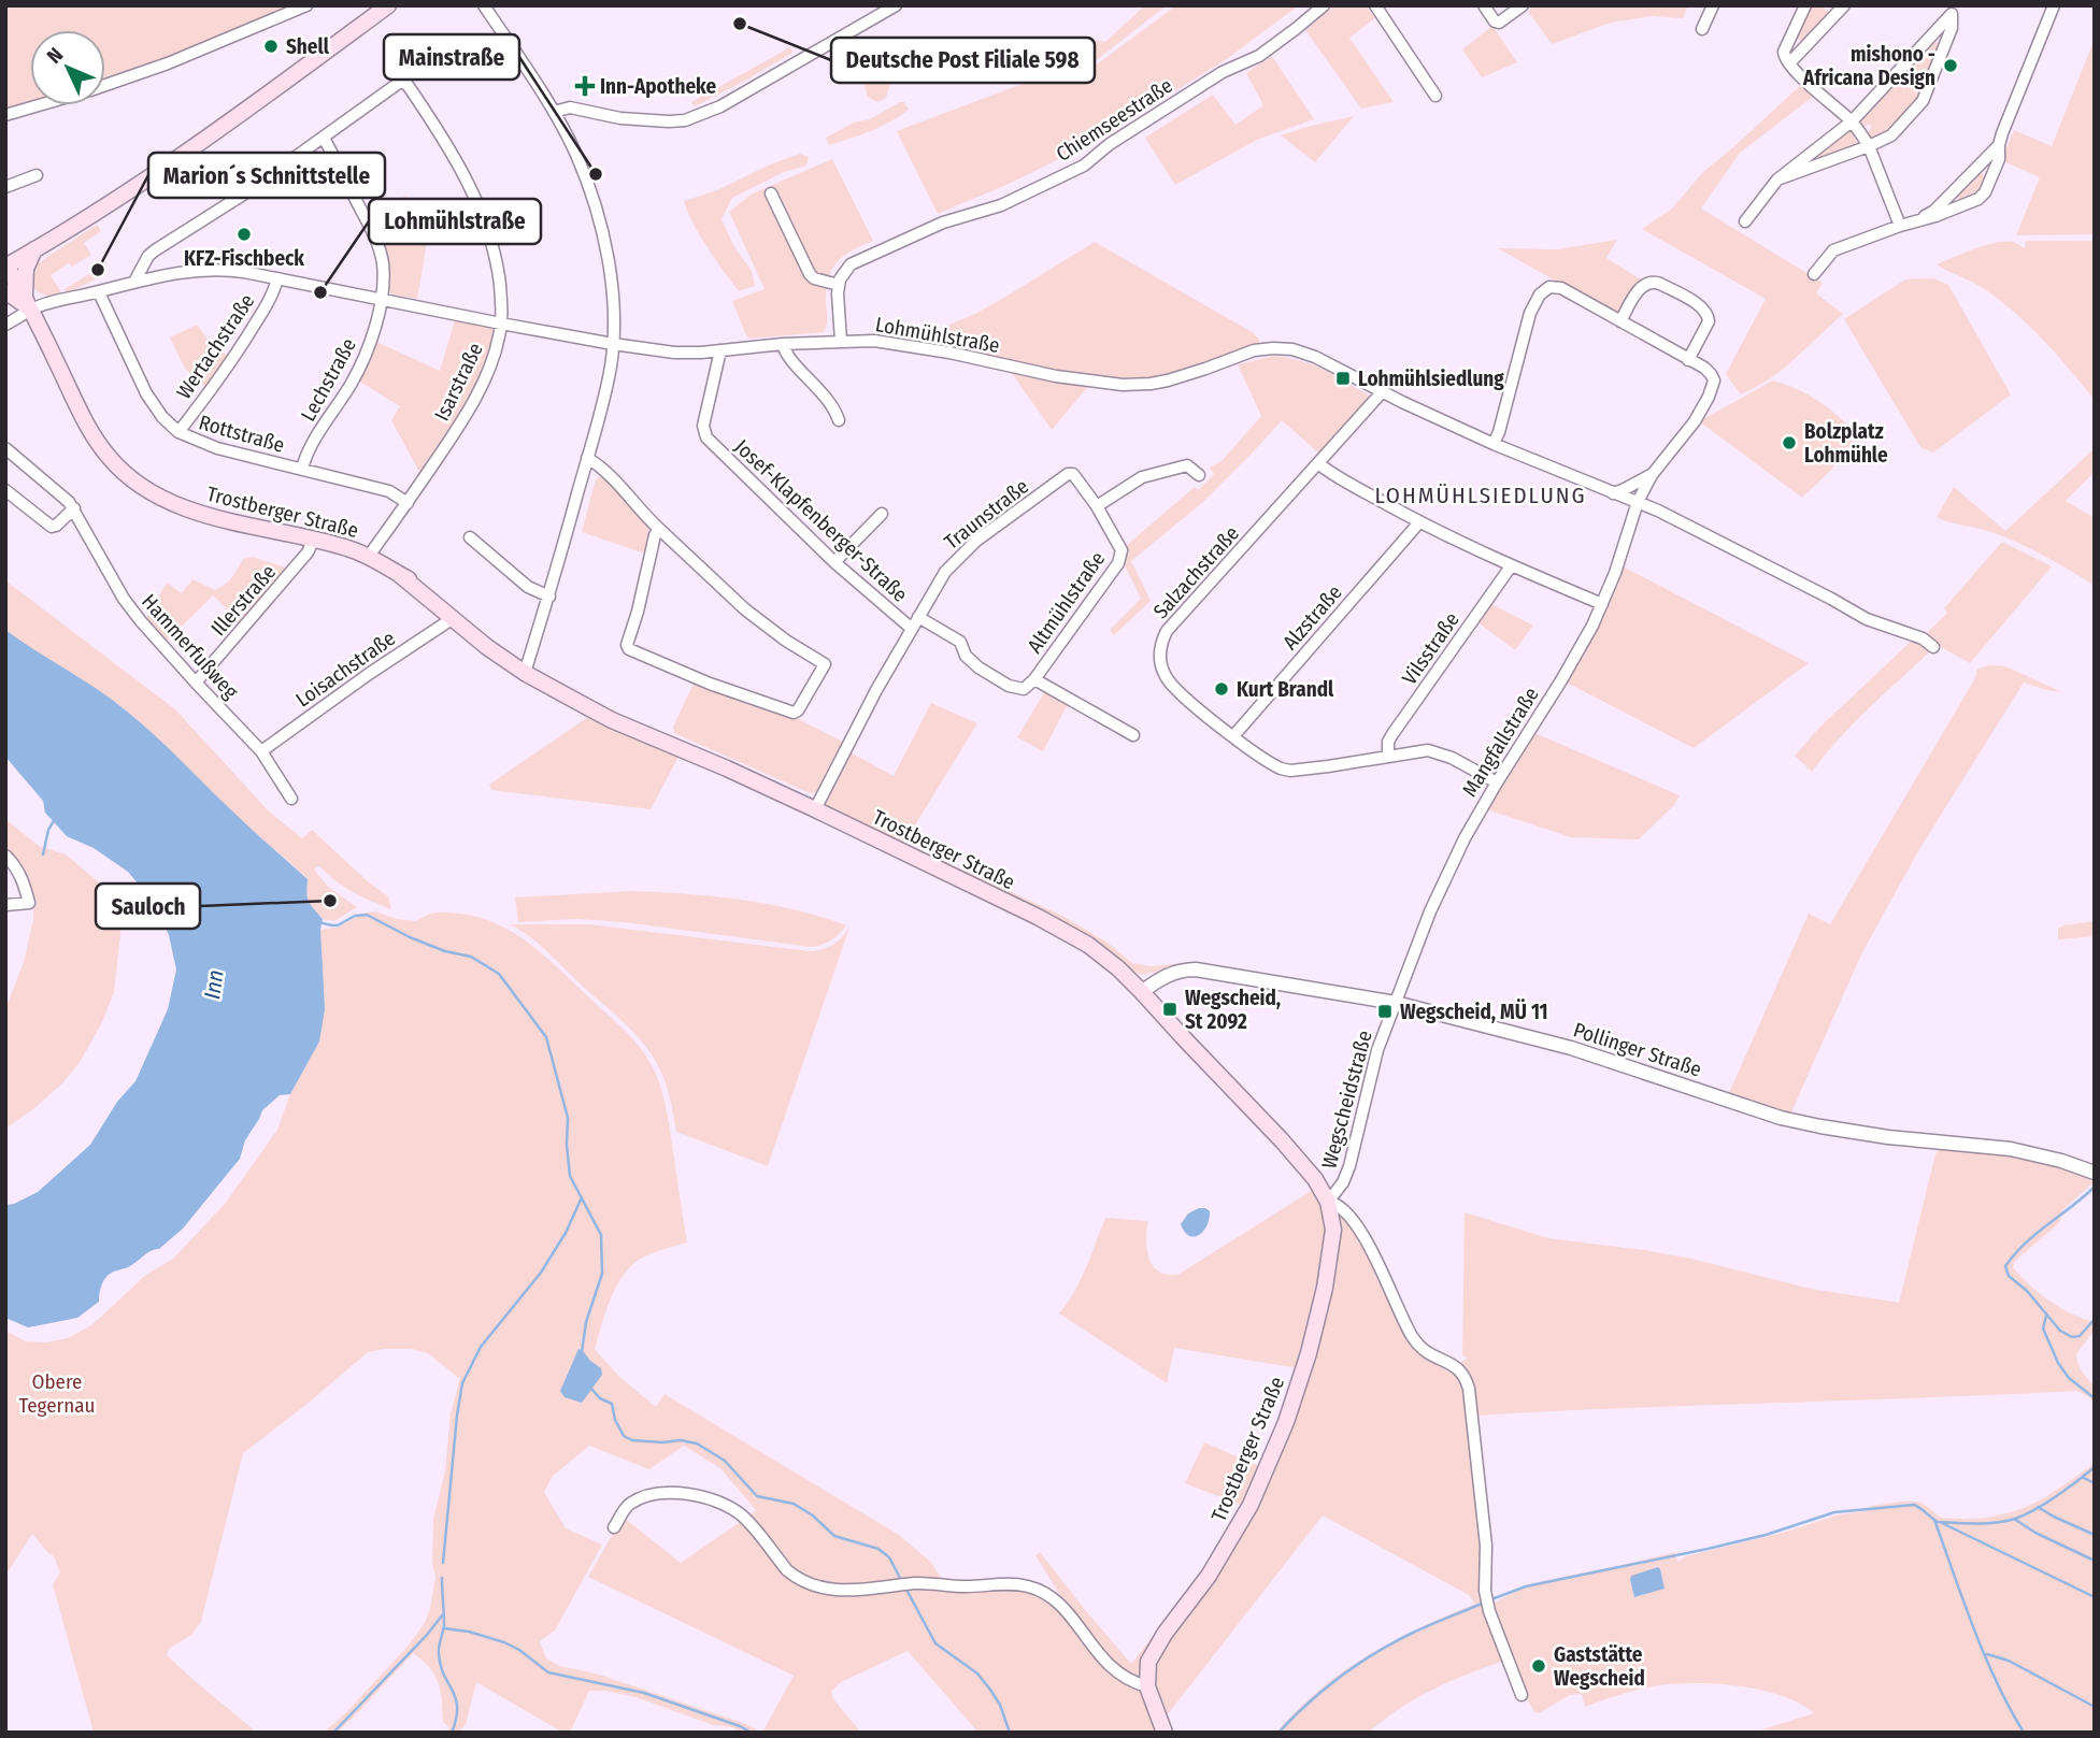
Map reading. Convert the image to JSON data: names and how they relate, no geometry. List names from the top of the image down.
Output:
{
  "streets": {
    "main road": ["Trostberger Straße"],
    "street": [
      "Chiemseestraße",
      "Lohmühlstraße",
      "Wertachstraße",
      "Lechstraße",
      "Isarstraße",
      "Rottstraße",
      "Traunstraße",
      "Josef-Klapfenberger-Straße",
      "Salzachstraße",
      "Illerstraße",
      "Altmühlstraße",
      "Alzstraße",
      "Hammerfußweg",
      "Vilsstraße",
      "Loisachstraße",
      "Mangfallstraße",
      "Pollinger Straße",
      "Wegscheidstraße"
    ]
  },
  "crossings": [
    ["Lohmühlstraße", "Wertachstraße"],
    ["Lohmühlstraße", "Lechstraße"],
    ["Lohmühlstraße", "Isarstraße"],
    ["Lohmühlstraße", "Rottstraße"],
    ["Lohmühlstraße", "Trostberger Straße"],
    ["Lohmühlstraße", "Josef-Klapfenberger-Straße"],
    ["Lohmühlstraße", "Salzachstraße"],
    ["Wertachstraße", "Rottstraße"],
    ["Lechstraße", "Isarstraße"],
    ["Lechstraße", "Rottstraße"],
    ["Isarstraße", "Rottstraße"],
    ["Isarstraße", "Trostberger Straße"],
    ["Trostberger Straße", "Traunstraße"],
    ["Trostberger Straße", "Illerstraße"],
    ["Trostberger Straße", "Loisachstraße"],
    ["Trostberger Straße", "Pollinger Straße"],
    ["Trostberger Straße", "Wegscheidstraße"],
    ["Traunstraße", "Josef-Klapfenberger-Straße"],
    ["Traunstraße", "Altmühlstraße"],
    ["Salzachstraße", "Alzstraße"],
    ["Salzachstraße", "Vilsstraße"],
    ["Salzachstraße", "Mangfallstraße"],
    ["Illerstraße", "Hammerfußweg"],
    ["Hammerfußweg", "Loisachstraße"],
    ["Mangfallstraße", "Pollinger Straße"],
    ["Mangfallstraße", "Wegscheidstraße"],
    ["Pollinger Straße", "Wegscheidstraße"]
  ],
  "districts": ["LOHMÜHLSIEDLUNG"],
  "water": ["Inn"],
  "parks": ["Obere Tegernau"],
  "places": {
    "other": [
      "Deutsche Post Filiale 598",
      "Shell",
      "mishono - Africana Design",
      "Mainstraße",
      "KFZ-Fischbeck",
      "Marion´s Schnittstelle",
      "Lohmühlstraße",
      "Bolzplatz Lohmühle",
      "Kurt Brandl",
      "Sauloch",
      "Gaststätte Wegscheid"
    ],
    "health": ["Inn-Apotheke"],
    "transit": ["Lohmühlsiedlung", "Wegscheid, St 2092", "Wegscheid, MÜ 11"]
  },
  "north": "top left"
}
